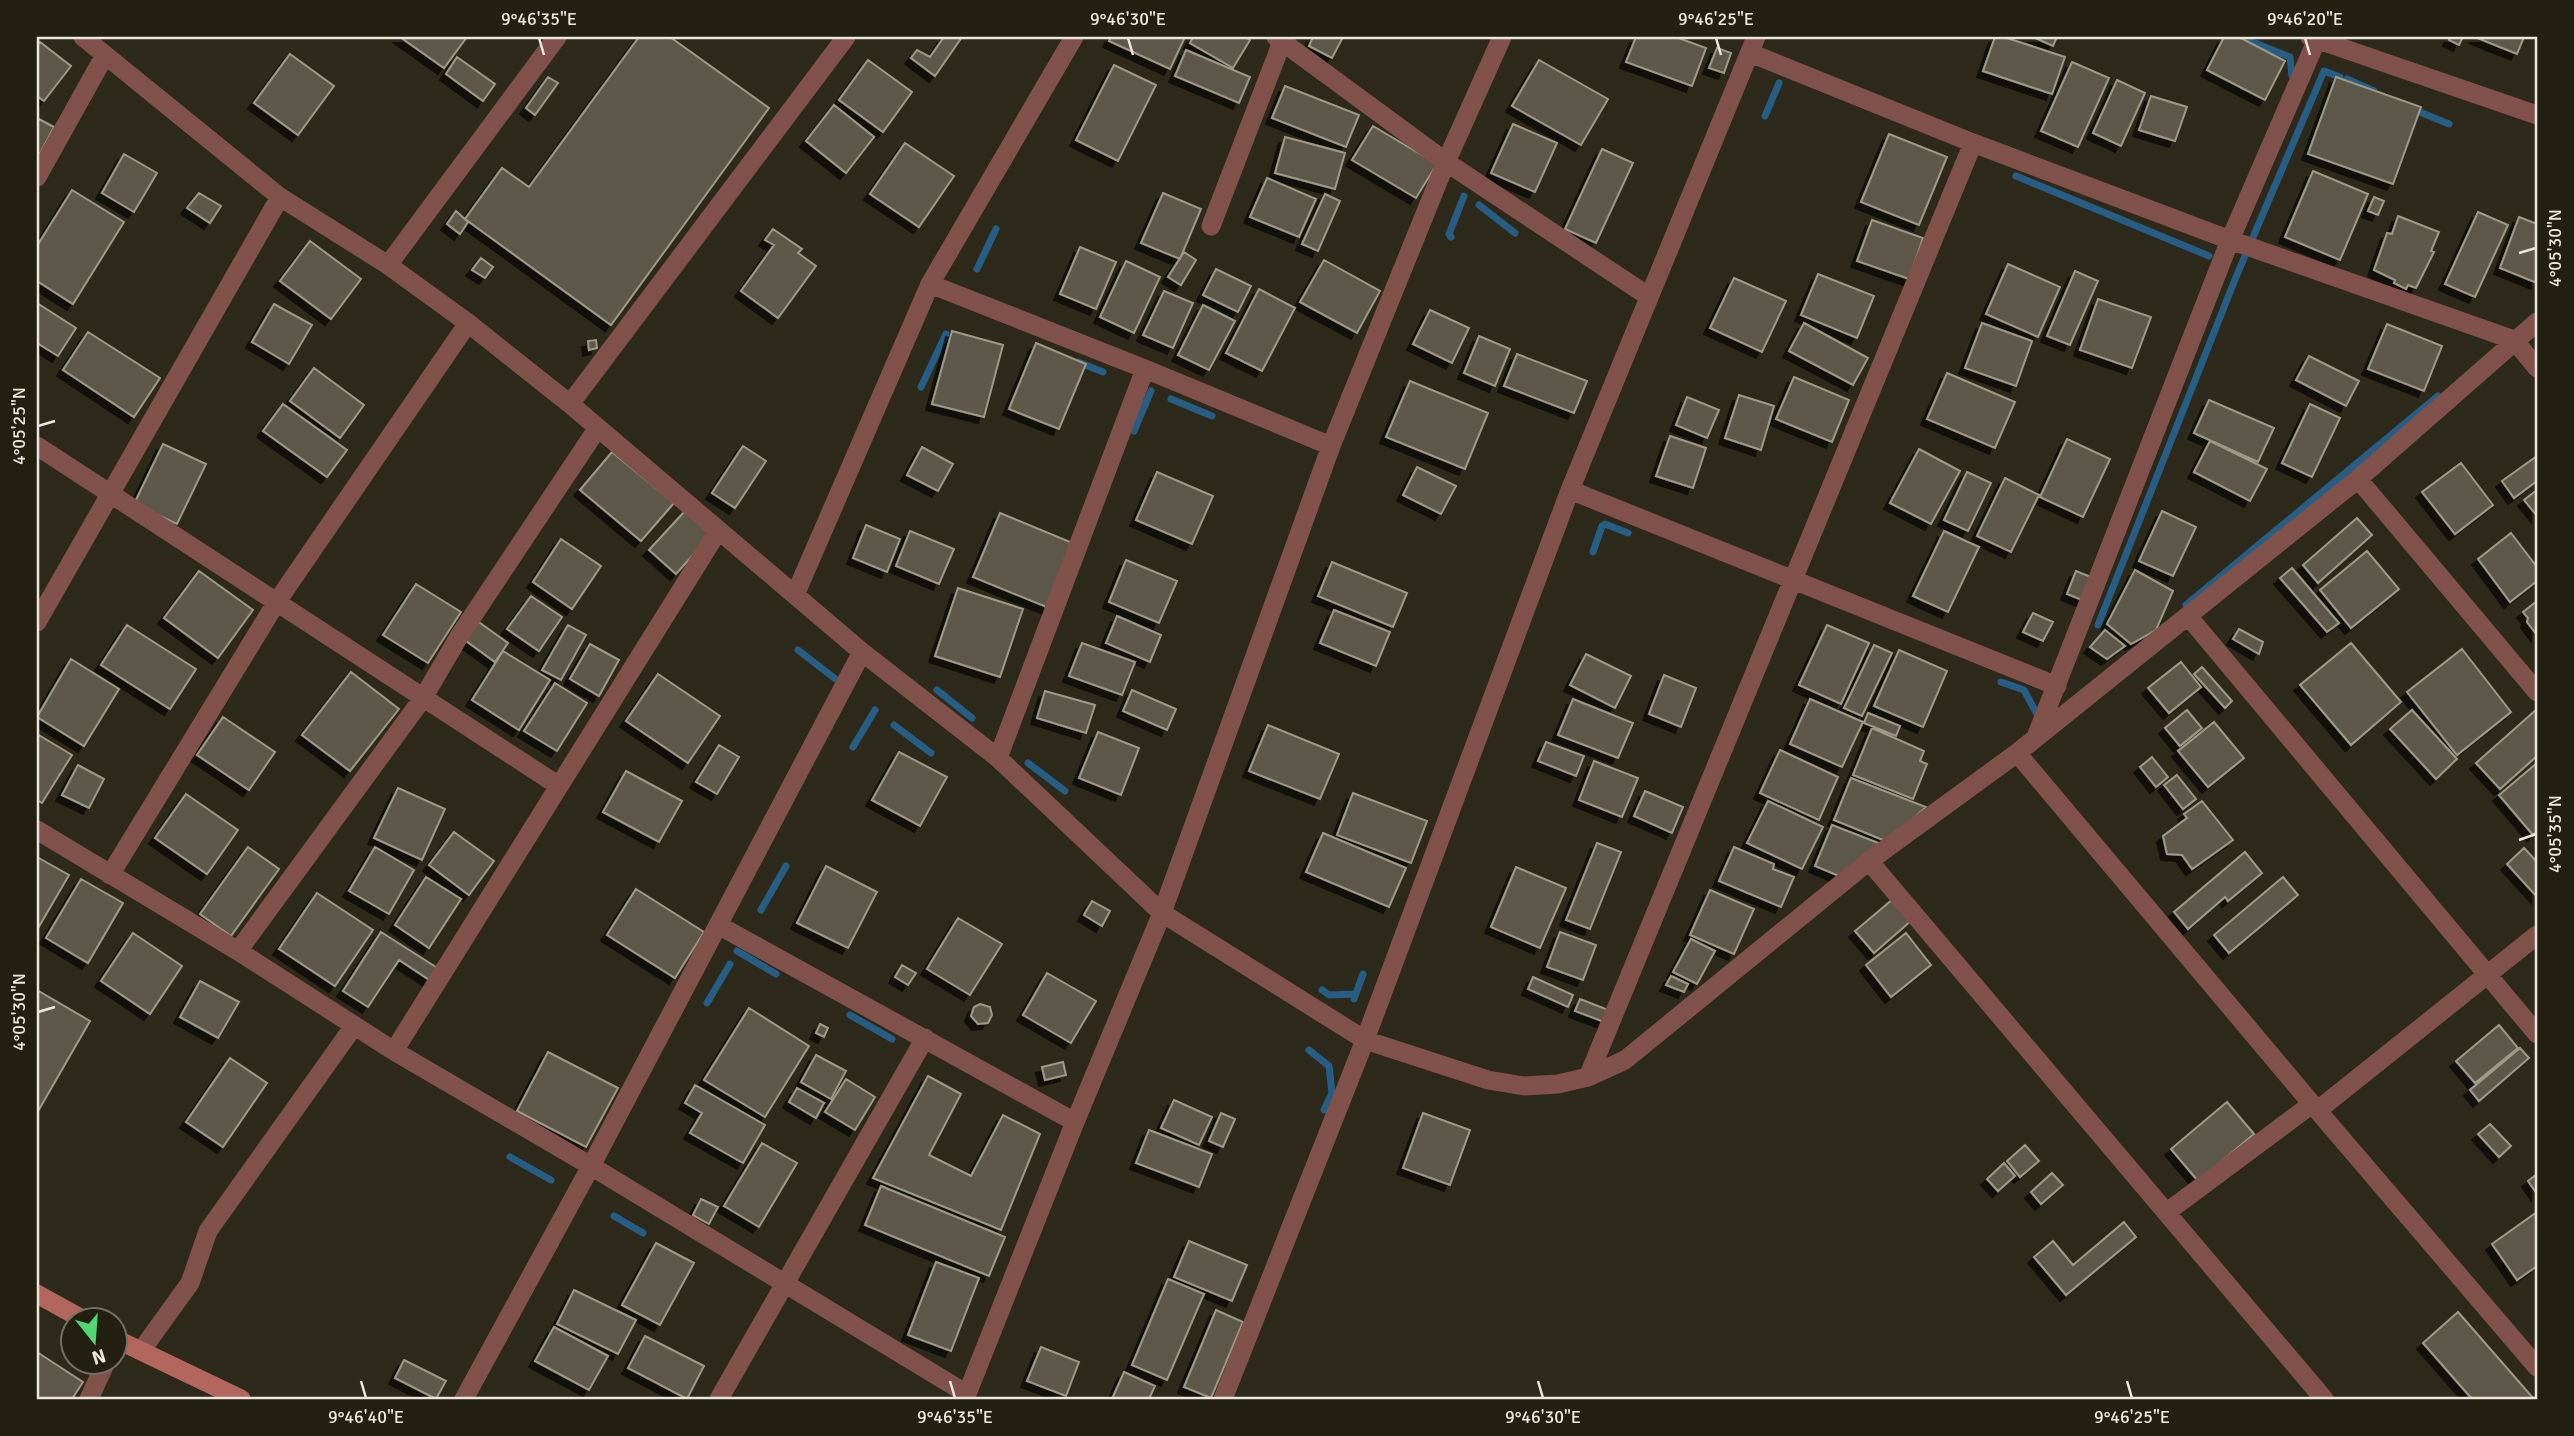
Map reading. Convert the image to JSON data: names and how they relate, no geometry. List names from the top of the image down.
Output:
{
  "north": "bottom",
  "coordinates": [
    "9°46'35\"E",
    "9°46'30\"E",
    "9°46'25\"E",
    "9°46'20\"E",
    "4°05'30\"N",
    "4°05'25\"N",
    "4°05'35\"N",
    "9°46'40\"E"
  ]
}
